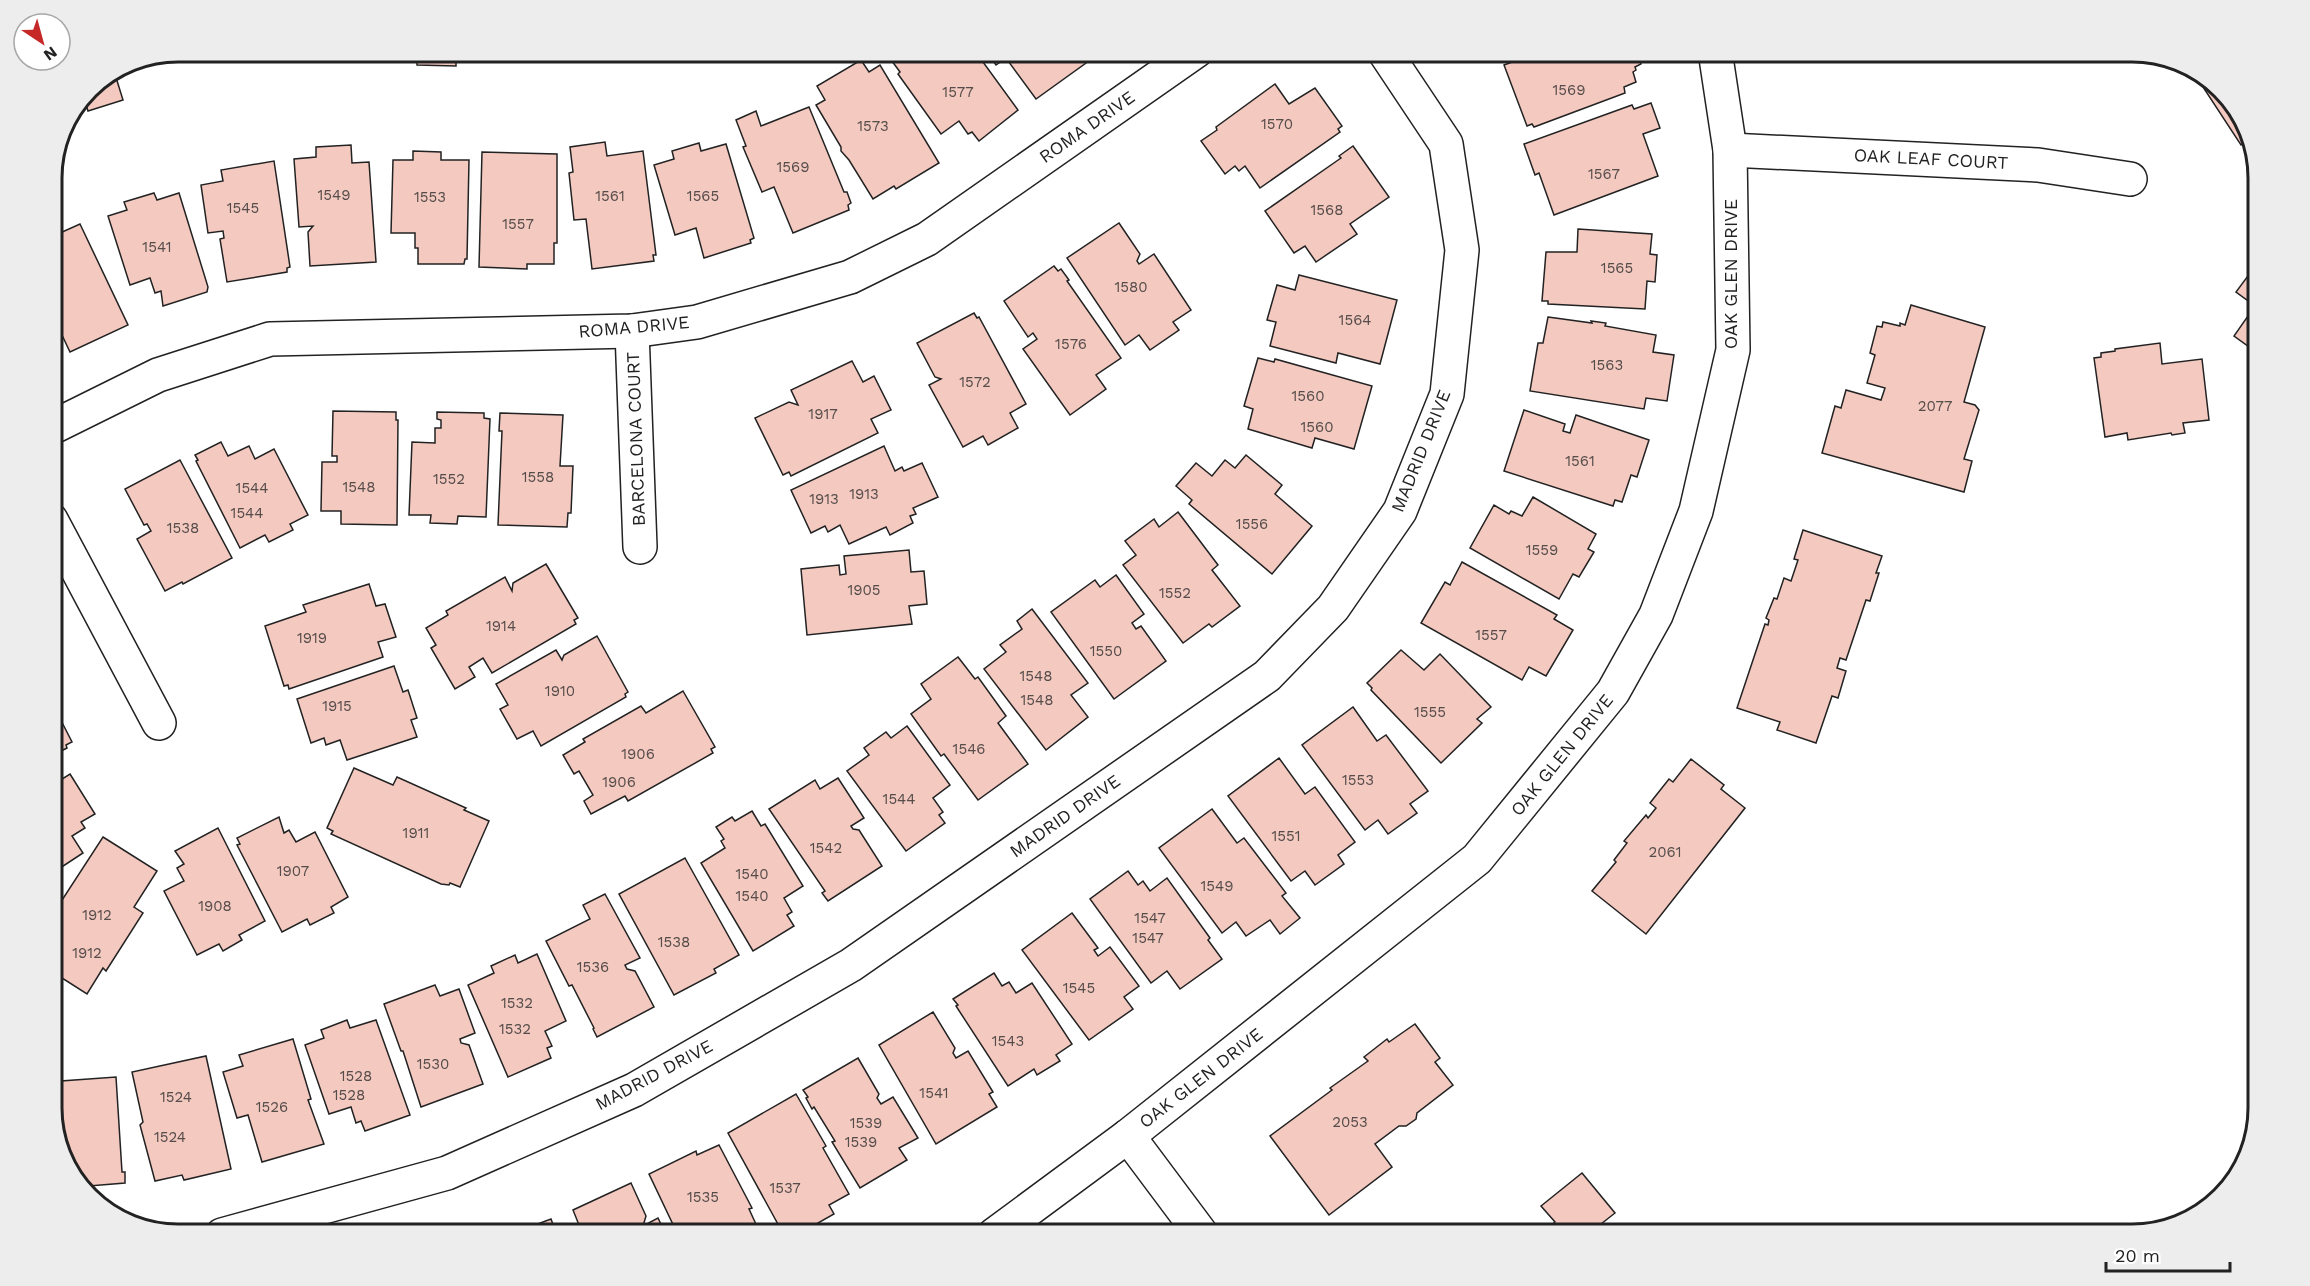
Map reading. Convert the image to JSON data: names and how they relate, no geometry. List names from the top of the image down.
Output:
{
  "streets": {
    "street": [
      "ROMA DRIVE",
      "OAK LEAF COURT",
      "OAK GLEN DRIVE",
      "BARCELONA COURT",
      "MADRID DRIVE"
    ]
  },
  "crossings": [
    ["ROMA DRIVE", "BARCELONA COURT"],
    ["OAK LEAF COURT", "OAK GLEN DRIVE"]
  ],
  "house_numbers": [
    "1569",
    "1577",
    "1570",
    "1573",
    "1569",
    "1567",
    "1549",
    "1561",
    "1565",
    "1553",
    "1545",
    "1568",
    "1557",
    "1541",
    "1565",
    "1580",
    "1564",
    "1576",
    "1563",
    "1572",
    "1560",
    "2077",
    "1917",
    "1560",
    "1561",
    "1558",
    "1552",
    "1548",
    "1544",
    "1913",
    "1913",
    "1544",
    "1556",
    "1538",
    "1559",
    "1905",
    "1552",
    "1914",
    "1557",
    "1919",
    "1550",
    "1548",
    "1910",
    "1548",
    "1915",
    "1555",
    "1546",
    "1906",
    "1553",
    "1906",
    "1544",
    "1911",
    "1551",
    "1542",
    "2061",
    "1907",
    "1540",
    "1549",
    "1540",
    "1908",
    "1912",
    "1547",
    "1547",
    "1538",
    "1912",
    "1536",
    "1545",
    "1532",
    "1532",
    "1543",
    "1530",
    "1528",
    "1541",
    "1528",
    "1524",
    "1526",
    "2053",
    "1539",
    "1524",
    "1539",
    "1537",
    "1535"
  ],
  "scale_bar": "20 m",
  "north": "bottom right"
}
